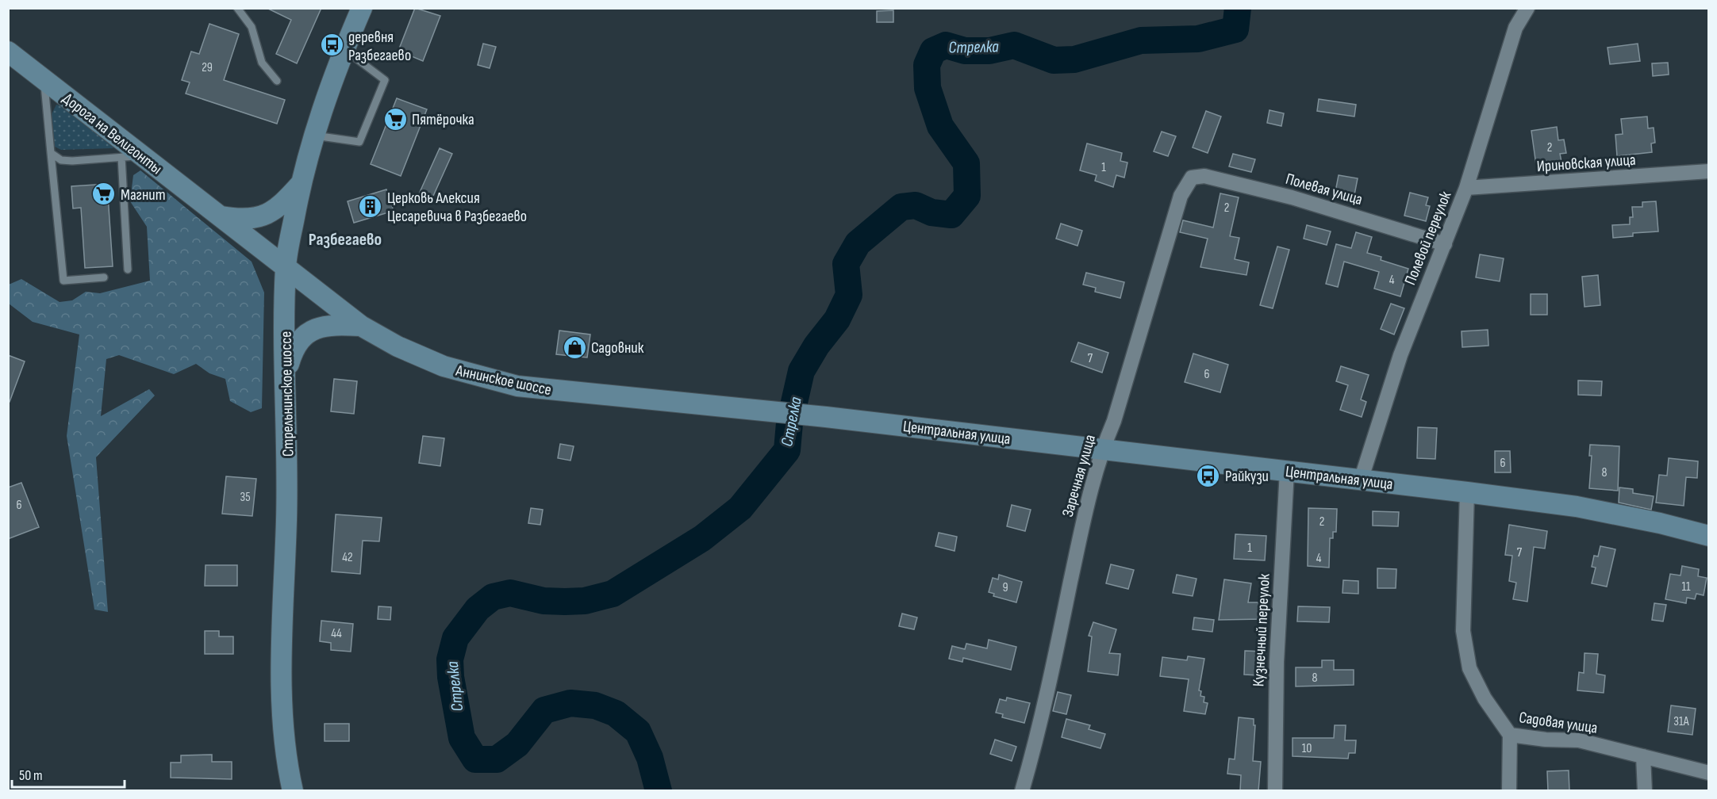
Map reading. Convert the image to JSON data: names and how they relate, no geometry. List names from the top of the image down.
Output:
{
  "streets": {
    "main road": [
      "Дорога на Велигонты",
      "Аннинское шоссе",
      "Стрельнинское шоссе",
      "Центральная улица"
    ],
    "street": [
      "Ириновская улица",
      "Полевая улица",
      "Полевой переулок",
      "Заречная улица",
      "Кузнечный переулок",
      "Садовая улица"
    ]
  },
  "crossings": [
    ["Дорога на Велигонты", "Аннинское шоссе"],
    ["Дорога на Велигонты", "Стрельнинское шоссе"],
    ["Ириновская улица", "Полевой переулок"],
    ["Полевая улица", "Полевой переулок"],
    ["Полевая улица", "Заречная улица"],
    ["Полевой переулок", "Центральная улица"],
    ["Аннинское шоссе", "Стрельнинское шоссе"],
    ["Аннинское шоссе", "Центральная улица"],
    ["Центральная улица", "Заречная улица"],
    ["Центральная улица", "Кузнечный переулок"],
    ["Центральная улица", "Садовая улица"]
  ],
  "districts": ["Разбегаево"],
  "water": ["Стрелка"],
  "places": {
    "bus stop": ["деревня Разбегаево", "Райкузи"],
    "supermarket": ["Пятёрочка", "Магнит"],
    "building": ["Церковь Алексия Цесаревича в Разбегаево"],
    "shop": ["Садовник"]
  },
  "house_numbers": [
    "29",
    "2",
    "1",
    "2",
    "4",
    "7",
    "6",
    "6",
    "8",
    "35",
    "6",
    "2",
    "1",
    "7",
    "42",
    "4",
    "11",
    "9",
    "44",
    "8",
    "31А",
    "10"
  ],
  "scale_bar": "50 m"
}
